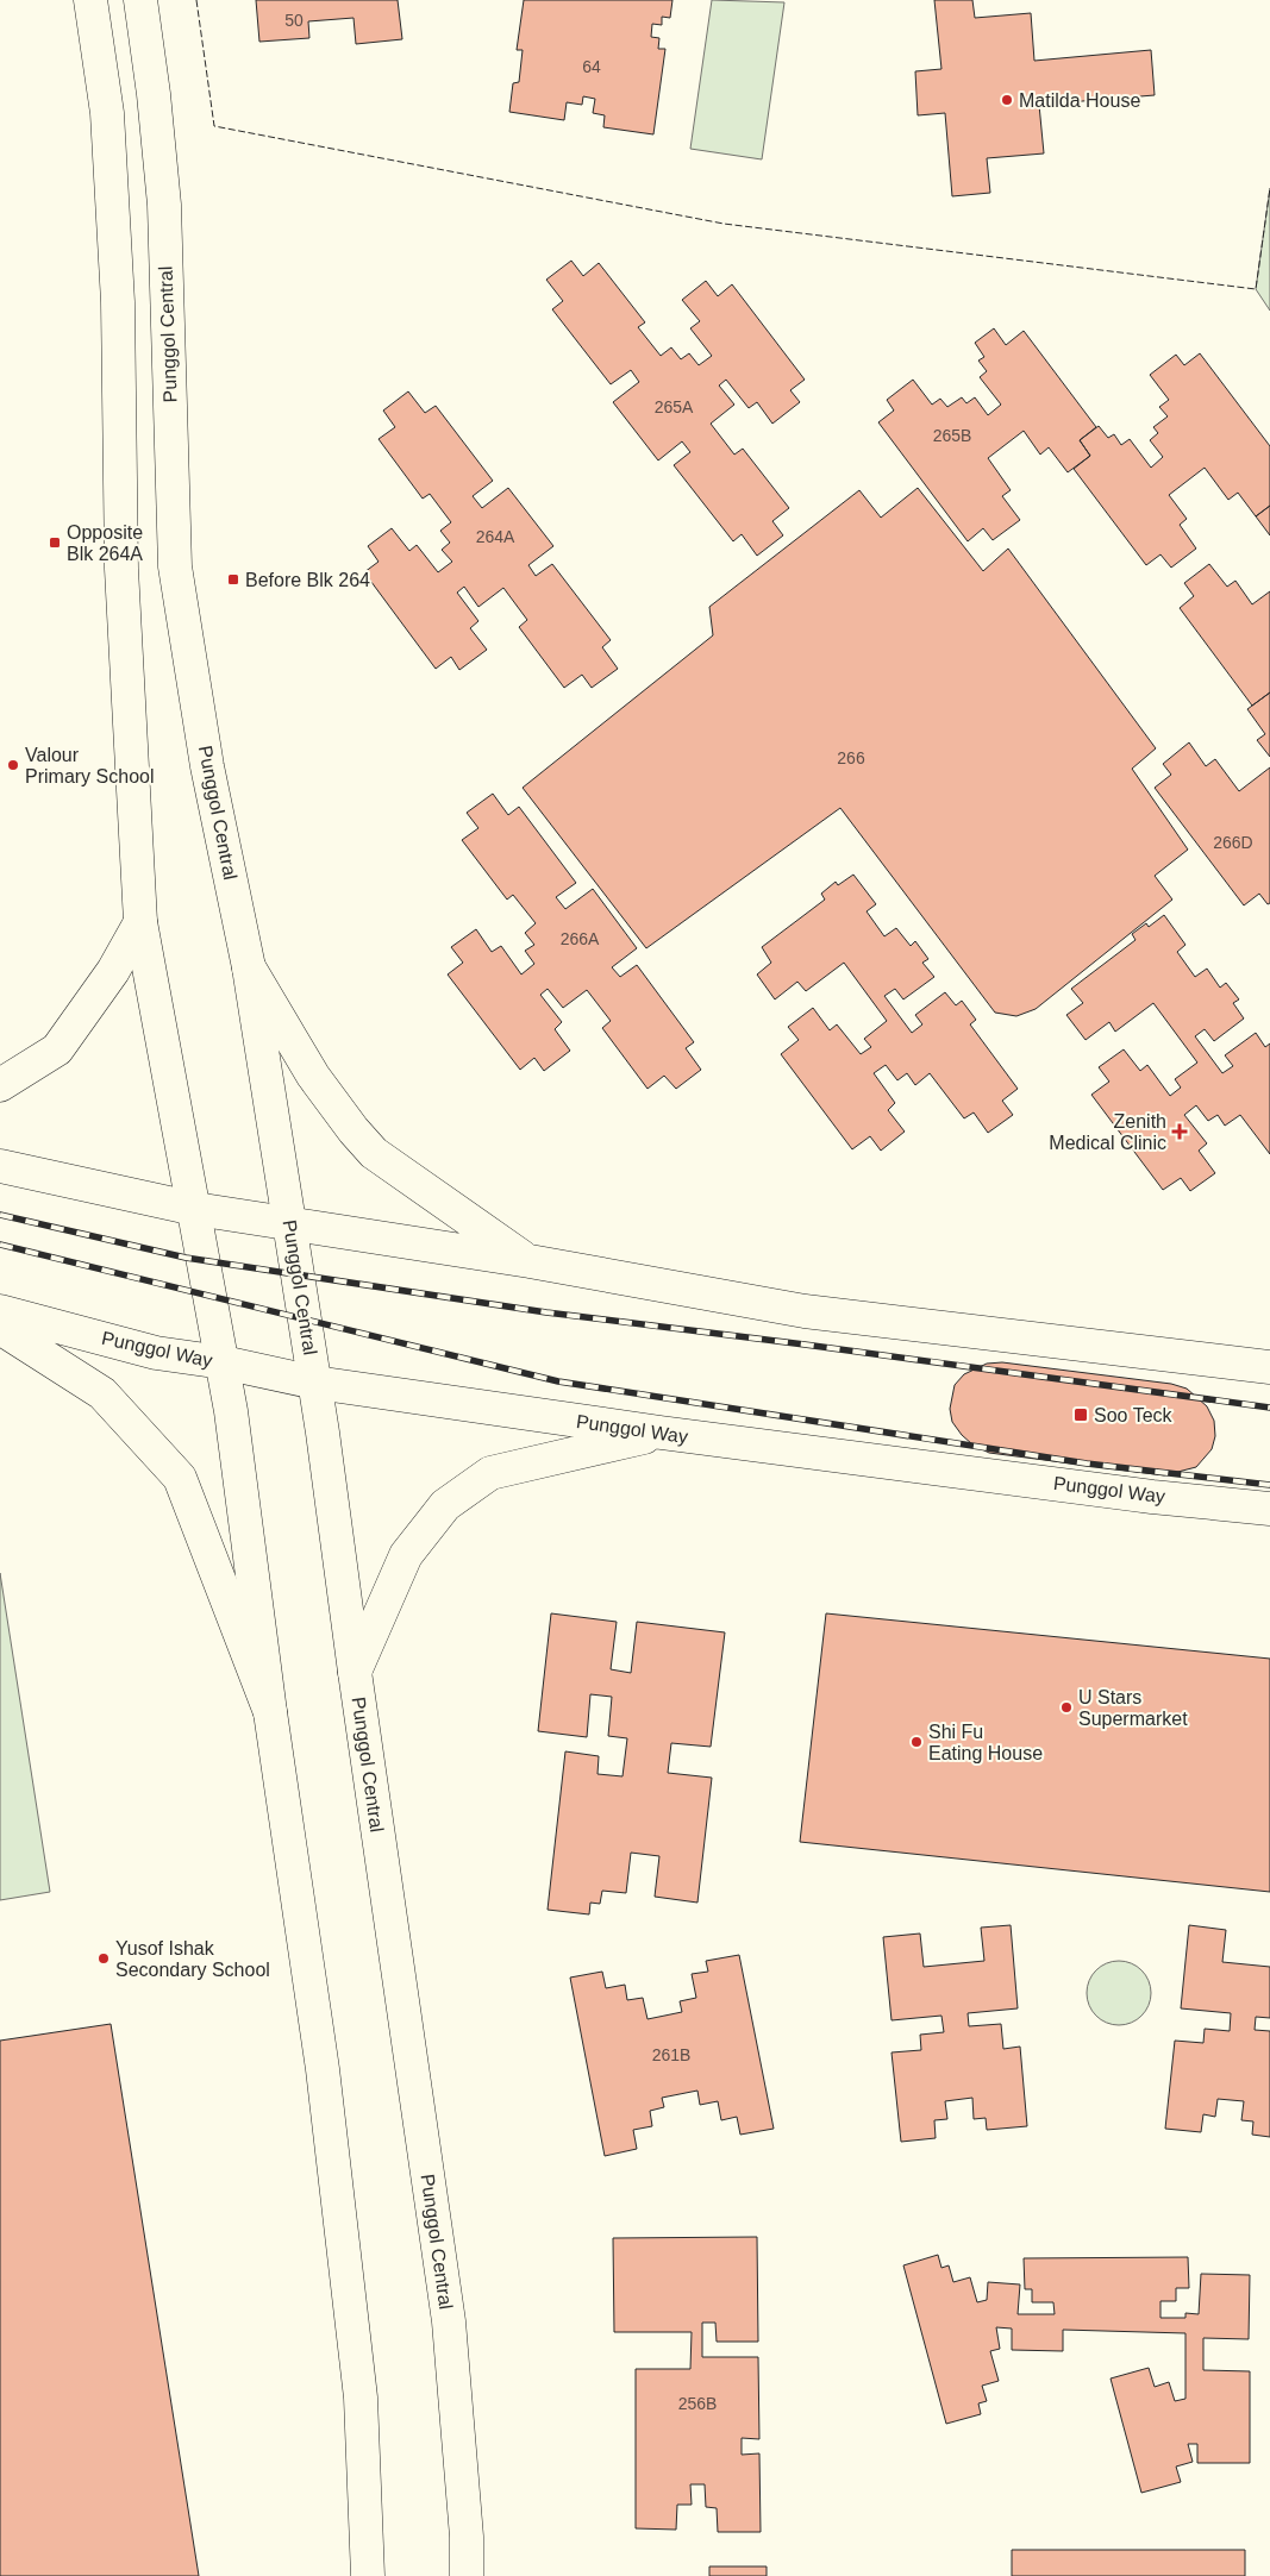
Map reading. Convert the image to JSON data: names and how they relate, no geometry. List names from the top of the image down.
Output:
{
  "streets": {
    "main road": ["Punggol Central", "Punggol Way"]
  },
  "crossings": [
    ["Punggol Central", "Punggol Way"]
  ],
  "places": {
    "other": [
      "Matilda House",
      "Valour Primary School",
      "U Stars Supermarket",
      "Shi Fu Eating House",
      "Yusof Ishak Secondary School"
    ],
    "transit": ["Opposite Blk 264A", "Before Blk 264", "Soo Teck"],
    "health": ["Zenith Medical Clinic"]
  },
  "house_numbers": [
    "50",
    "64",
    "265A",
    "265B",
    "264A",
    "266",
    "266D",
    "266A",
    "261B",
    "256B"
  ]
}
